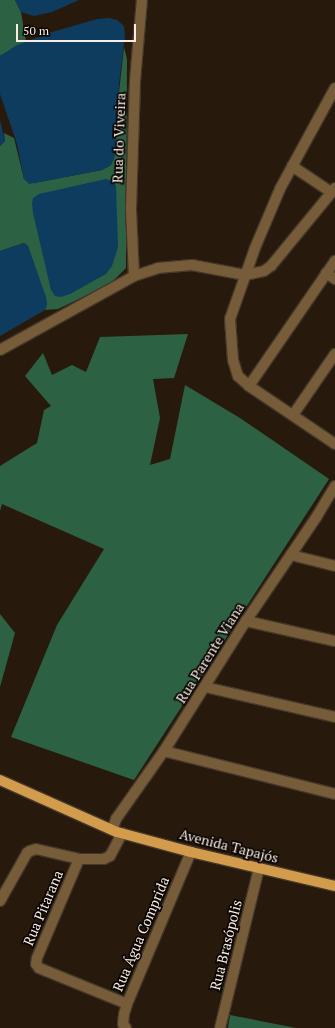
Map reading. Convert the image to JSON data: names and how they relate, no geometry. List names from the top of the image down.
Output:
{
  "streets": {
    "main road": ["Avenida Tapajós"],
    "street": [
      "Rua do Viveira",
      "Rua Parente Viana",
      "Rua Pitarana",
      "Rua Água Comprida",
      "Rua Brasópolis"
    ]
  },
  "crossings": [
    ["Rua Parente Viana", "Avenida Tapajós"],
    ["Rua Parente Viana", "Rua Pitarana"],
    ["Avenida Tapajós", "Rua Água Comprida"],
    ["Avenida Tapajós", "Rua Brasópolis"],
    ["Rua Pitarana", "Rua Água Comprida"]
  ],
  "scale_bar": "50 m"
}
